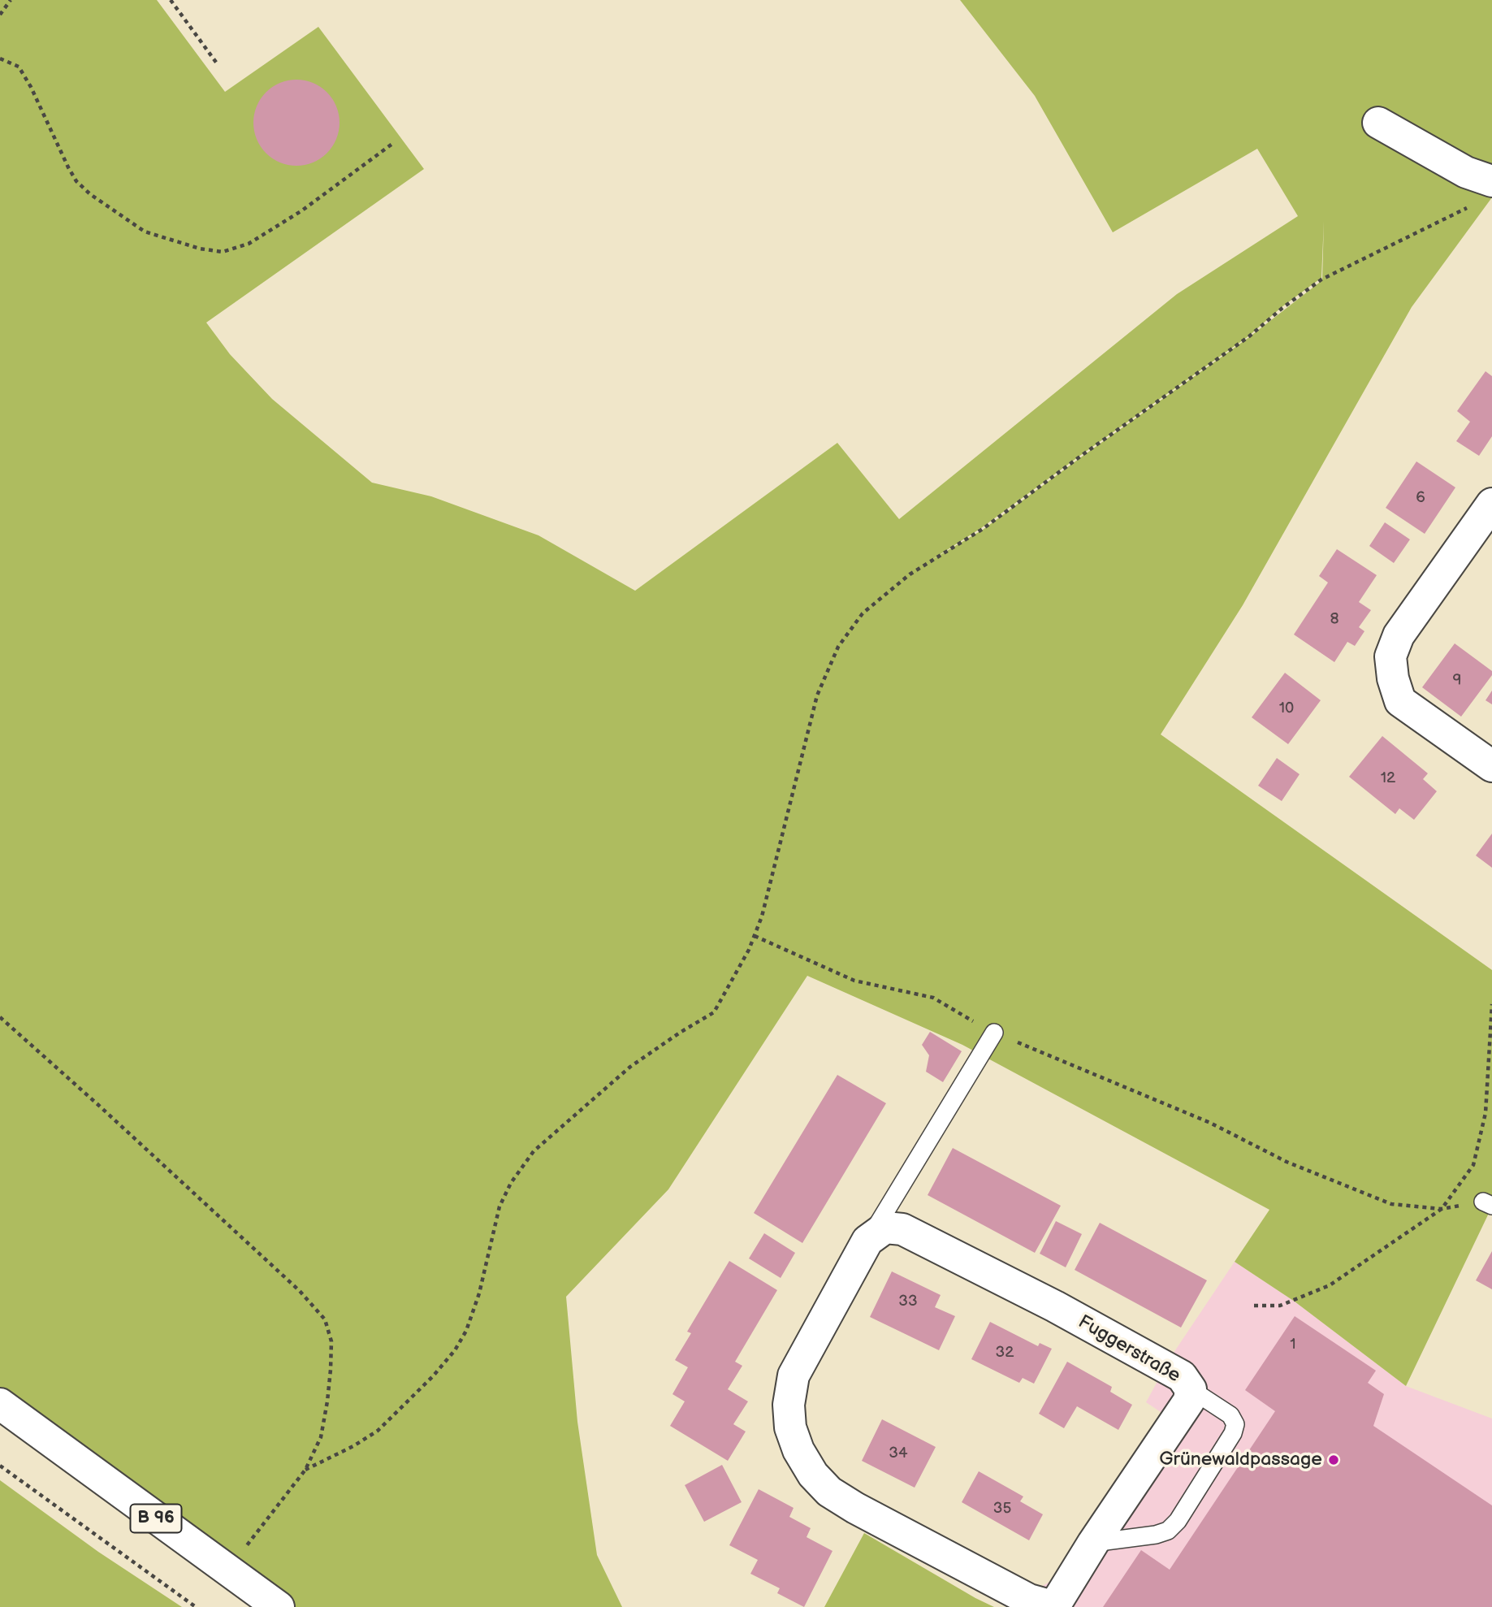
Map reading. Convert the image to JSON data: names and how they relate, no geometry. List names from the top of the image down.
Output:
{
  "streets": {
    "street": ["Fuggerstraße", "B 96"]
  },
  "places": ["Grünewaldpassage"],
  "house_numbers": [
    "6",
    "8",
    "9",
    "10",
    "12",
    "33",
    "1",
    "32",
    "34",
    "35"
  ]
}
